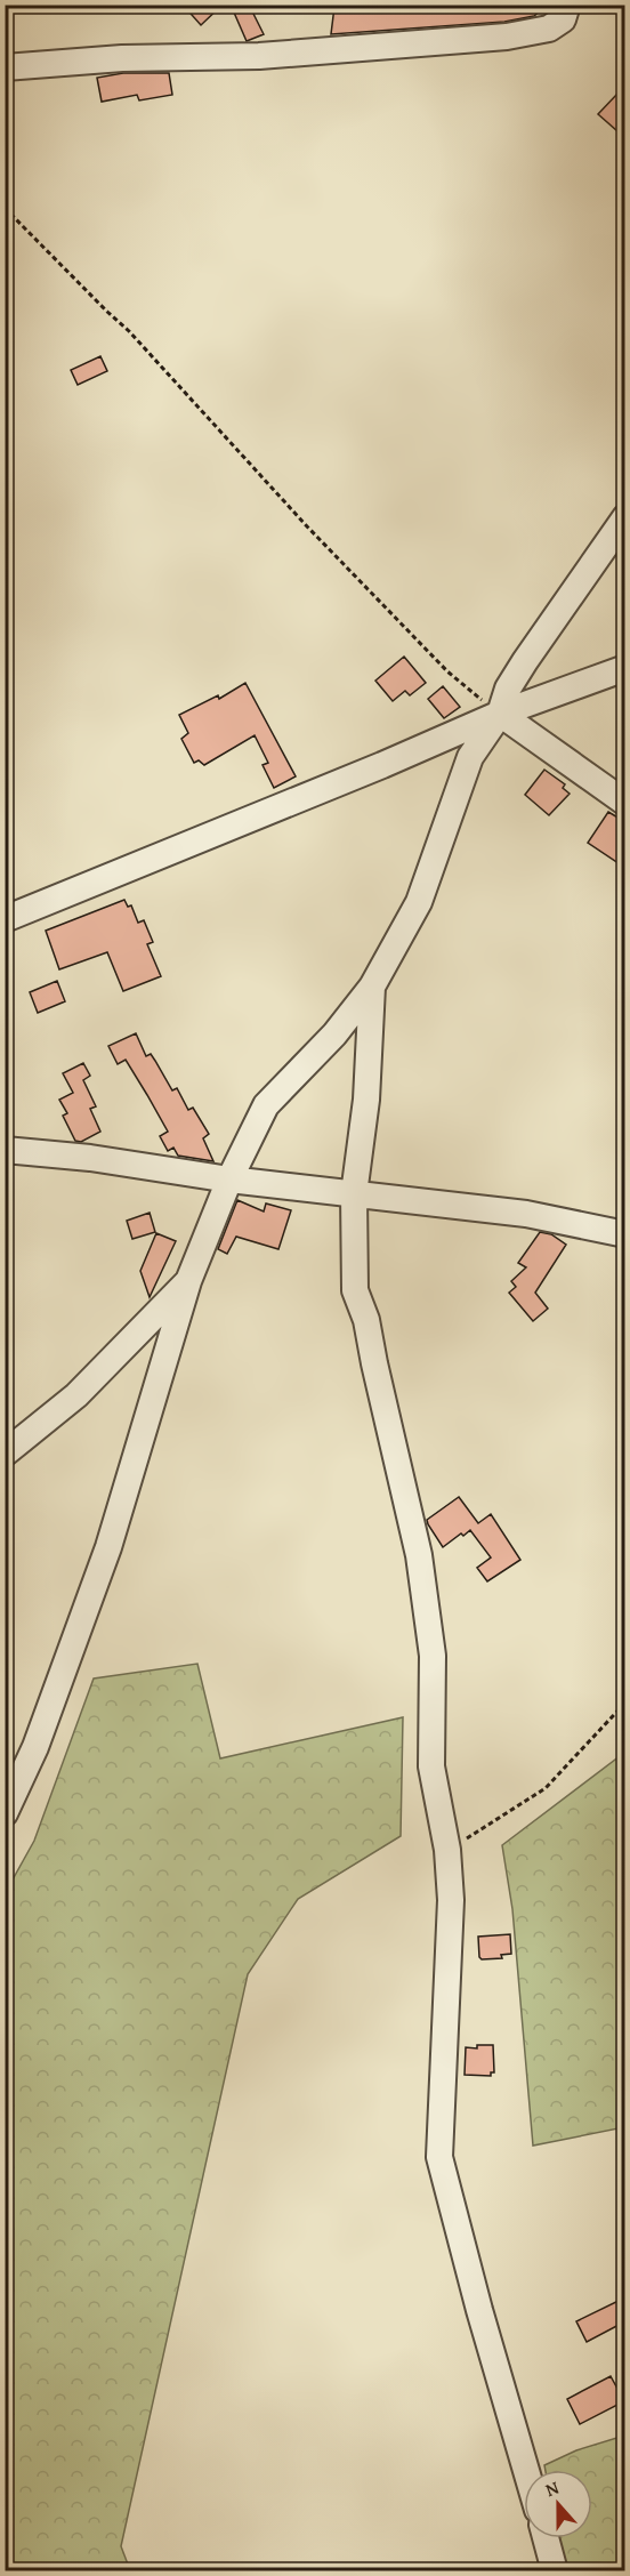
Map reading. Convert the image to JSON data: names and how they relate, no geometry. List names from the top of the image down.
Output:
{
  "north": "top"
}
